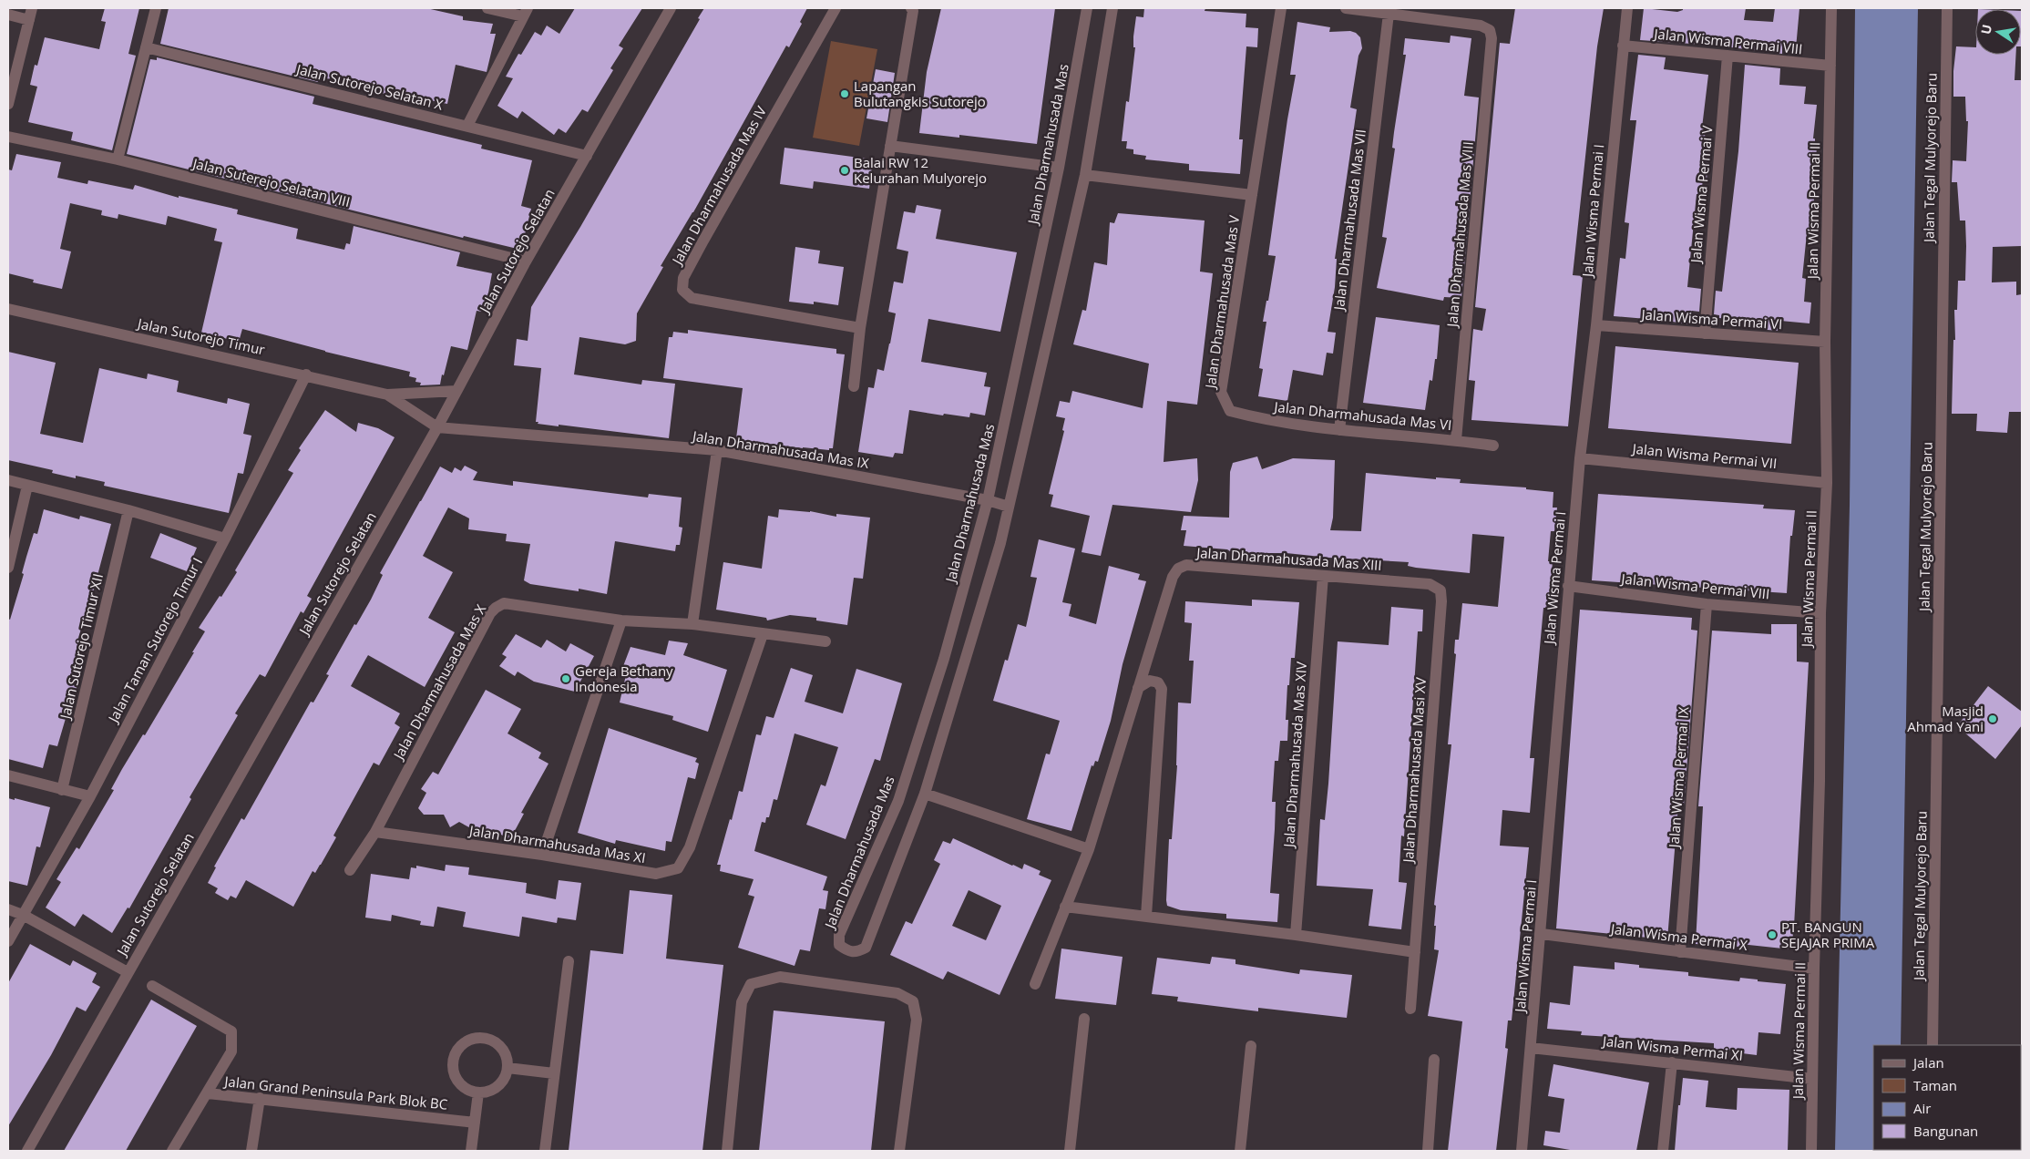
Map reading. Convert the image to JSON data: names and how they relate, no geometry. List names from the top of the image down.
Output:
{
  "streets": {
    "street": [
      "Jalan Wisma Permai VIII",
      "Jalan Sutorejo Selatan X",
      "Jalan Dharmahusada Mas",
      "Jalan Tegal Mulyorejo Baru",
      "Jalan Suterejo Selatan VIII",
      "Jalan Dharmahusada Mas IV",
      "Jalan Wisma Permai V",
      "Jalan Wisma Permai I",
      "Jalan Wisma Permai II",
      "Jalan Dharmahusada Mas VII",
      "Jalan Dharmahusada Mas VIII",
      "Jalan Sutorejo Selatan",
      "Jalan Dharmahusada Mas V",
      "Jalan Wisma Permai VI",
      "Jalan Sutorejo Timur",
      "Jalan Dharmahusada Mas VI",
      "Jalan Dharmahusada Mas IX",
      "Jalan Wisma Permai VII",
      "Jalan Dharmahusada Mas XIII",
      "Jalan Taman Sutorejo Timur I",
      "Jalan Sutorejo Timur XII",
      "Jalan Dharmahusada Mas X",
      "Jalan Dharmahusada Mas XIV",
      "Jalan Dharmahusada Masi XV",
      "Jalan Wisma Permai IX",
      "Jalan Dharmahusada Mas XI",
      "Jalan Wisma Permai X",
      "Jalan Wisma Permai XI",
      "Jalan Grand Peninsula Park Blok BC"
    ]
  },
  "crossings": [
    ["Jalan Wisma Permai VIII", "Jalan Wisma Permai V"],
    ["Jalan Wisma Permai VIII", "Jalan Wisma Permai I"],
    ["Jalan Wisma Permai VIII", "Jalan Wisma Permai II"],
    ["Jalan Wisma Permai VIII", "Jalan Wisma Permai IX"],
    ["Jalan Sutorejo Selatan X", "Jalan Sutorejo Selatan"],
    ["Jalan Dharmahusada Mas", "Jalan Dharmahusada Mas IX"],
    ["Jalan Suterejo Selatan VIII", "Jalan Sutorejo Selatan"],
    ["Jalan Wisma Permai V", "Jalan Wisma Permai VI"],
    ["Jalan Wisma Permai I", "Jalan Wisma Permai VI"],
    ["Jalan Wisma Permai I", "Jalan Wisma Permai VII"],
    ["Jalan Wisma Permai I", "Jalan Wisma Permai X"],
    ["Jalan Wisma Permai I", "Jalan Wisma Permai XI"],
    ["Jalan Wisma Permai II", "Jalan Wisma Permai VI"],
    ["Jalan Wisma Permai II", "Jalan Wisma Permai VII"],
    ["Jalan Wisma Permai II", "Jalan Wisma Permai X"],
    ["Jalan Wisma Permai II", "Jalan Wisma Permai XI"],
    ["Jalan Dharmahusada Mas VII", "Jalan Dharmahusada Mas VIII"],
    ["Jalan Dharmahusada Mas VII", "Jalan Dharmahusada Mas VI"],
    ["Jalan Dharmahusada Mas VIII", "Jalan Dharmahusada Mas VI"],
    ["Jalan Sutorejo Selatan", "Jalan Sutorejo Timur"],
    ["Jalan Sutorejo Selatan", "Jalan Dharmahusada Mas IX"],
    ["Jalan Dharmahusada Mas V", "Jalan Dharmahusada Mas VI"],
    ["Jalan Sutorejo Timur", "Jalan Dharmahusada Mas IX"],
    ["Jalan Sutorejo Timur", "Jalan Taman Sutorejo Timur I"],
    ["Jalan Dharmahusada Mas XIII", "Jalan Dharmahusada Mas XIV"],
    ["Jalan Dharmahusada Mas XIII", "Jalan Dharmahusada Masi XV"],
    ["Jalan Dharmahusada Mas X", "Jalan Dharmahusada Mas XI"],
    ["Jalan Wisma Permai IX", "Jalan Wisma Permai X"]
  ],
  "places": [
    "Lapangan Bulutangkis Sutorejo",
    "Balai RW 12 Kelurahan Mulyorejo",
    "Gereja Bethany Indonesia",
    "Masjid Ahmad Yani",
    "PT. BANGUN SEJAJAR PRIMA"
  ],
  "legend": [
    "Jalan",
    "Taman",
    "Air",
    "Bangunan"
  ],
  "north": "left"
}
